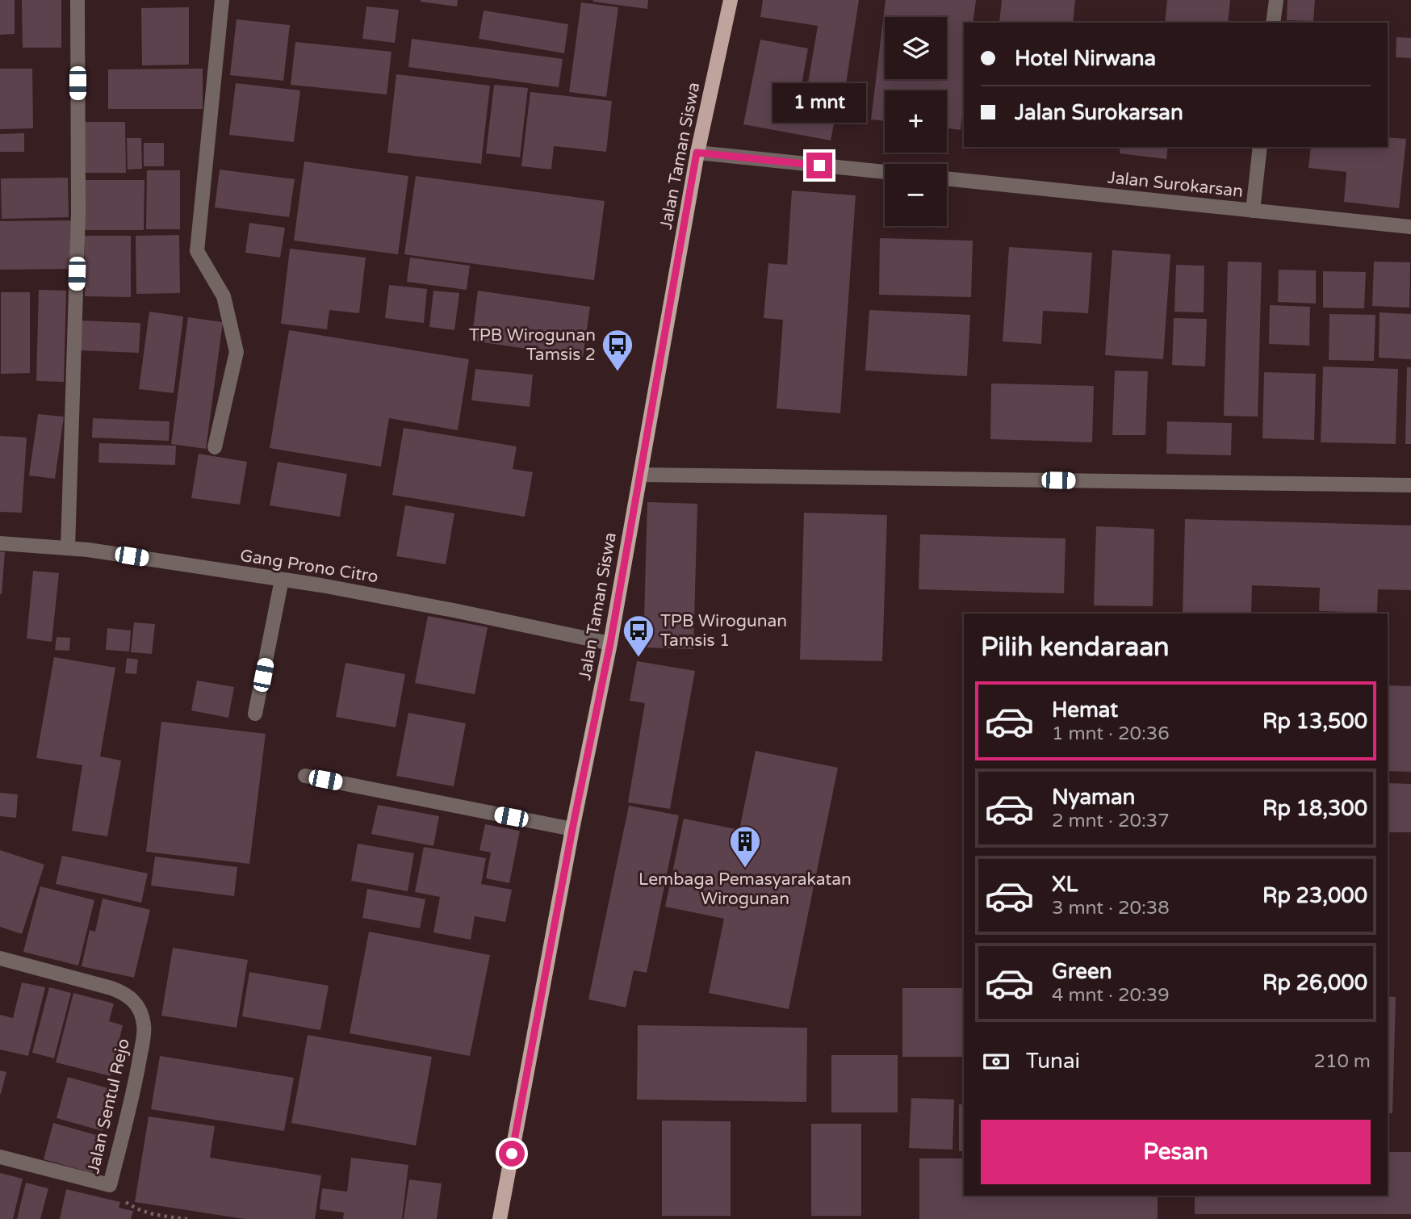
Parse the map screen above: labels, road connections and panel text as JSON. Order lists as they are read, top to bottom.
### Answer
{
  "streets": {
    "main road": ["Jalan Taman Siswa"],
    "street": ["Jalan Surokarsan", "Gang Prono Citro", "Jalan Sentul Rejo"]
  },
  "crossings": [
    ["Jalan Taman Siswa", "Gang Prono Citro"]
  ],
  "places": {
    "bus stop": ["TPB Wirogunan Tamsis 2", "TPB Wirogunan Tamsis 1"],
    "building": ["Lembaga Pemasyarakatan Wirogunan"]
  },
  "page": {
    "map_buttons": ["+", "−"],
    "banner": ["Hotel Nirwana", "Jalan Surokarsan"],
    "bubble": "1 mnt",
    "heading": "Pilih kendaraan",
    "list": [
      {
        "name": "Hemat",
        "note": "1 mnt · 20:36",
        "value": "Rp 13,500"
      },
      {
        "name": "Nyaman",
        "note": "2 mnt · 20:37",
        "value": "Rp 18,300"
      },
      {
        "name": "XL",
        "note": "3 mnt · 20:38",
        "value": "Rp 23,000"
      },
      {
        "name": "Green",
        "note": "4 mnt · 20:39",
        "value": "Rp 26,000"
      }
    ],
    "pay": ["Tunai", "210 m"],
    "buttons": "Pesan"
  }
}
